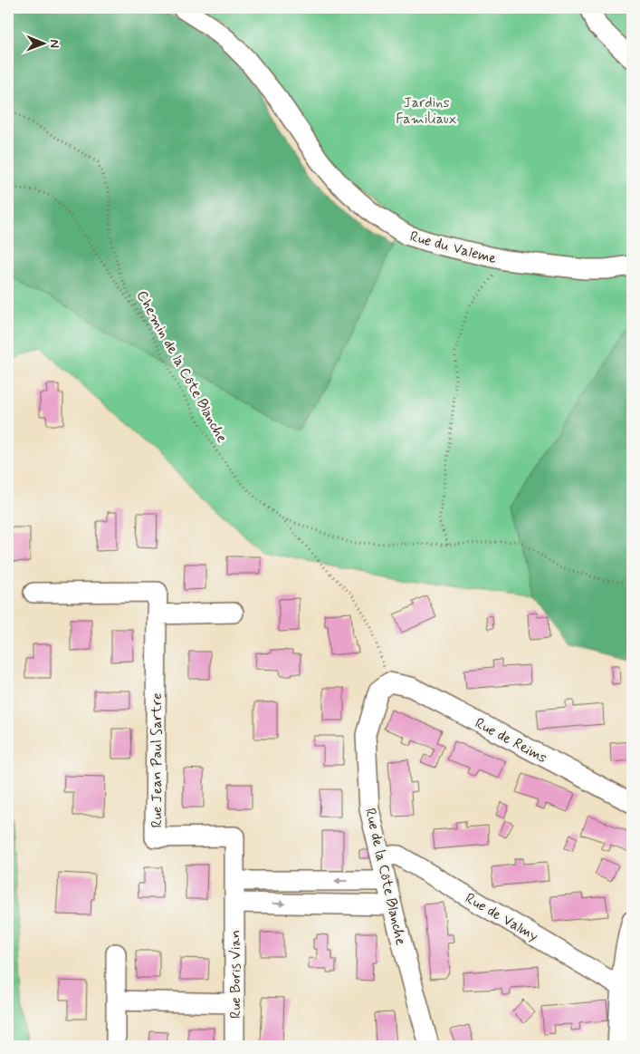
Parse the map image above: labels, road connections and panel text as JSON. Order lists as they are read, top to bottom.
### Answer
{
  "streets": {
    "street": [
      "Rue du Valeme",
      "Rue de Reims",
      "Rue Jean Paul Sartre",
      "Rue de la Côte Blanche",
      "Rue de Valmy",
      "Rue Boris Vian"
    ],
    "path": ["Chemin de la Côte Blanche"]
  },
  "crossings": [
    ["Chemin de la Côte Blanche", "Rue de Reims"],
    ["Chemin de la Côte Blanche", "Rue de la Côte Blanche"],
    ["Rue de Reims", "Rue de la Côte Blanche"],
    ["Rue Jean Paul Sartre", "Rue Boris Vian"],
    ["Rue de la Côte Blanche", "Rue de Valmy"]
  ],
  "parks": ["Jardins Familiaux"],
  "north": "right"
}
